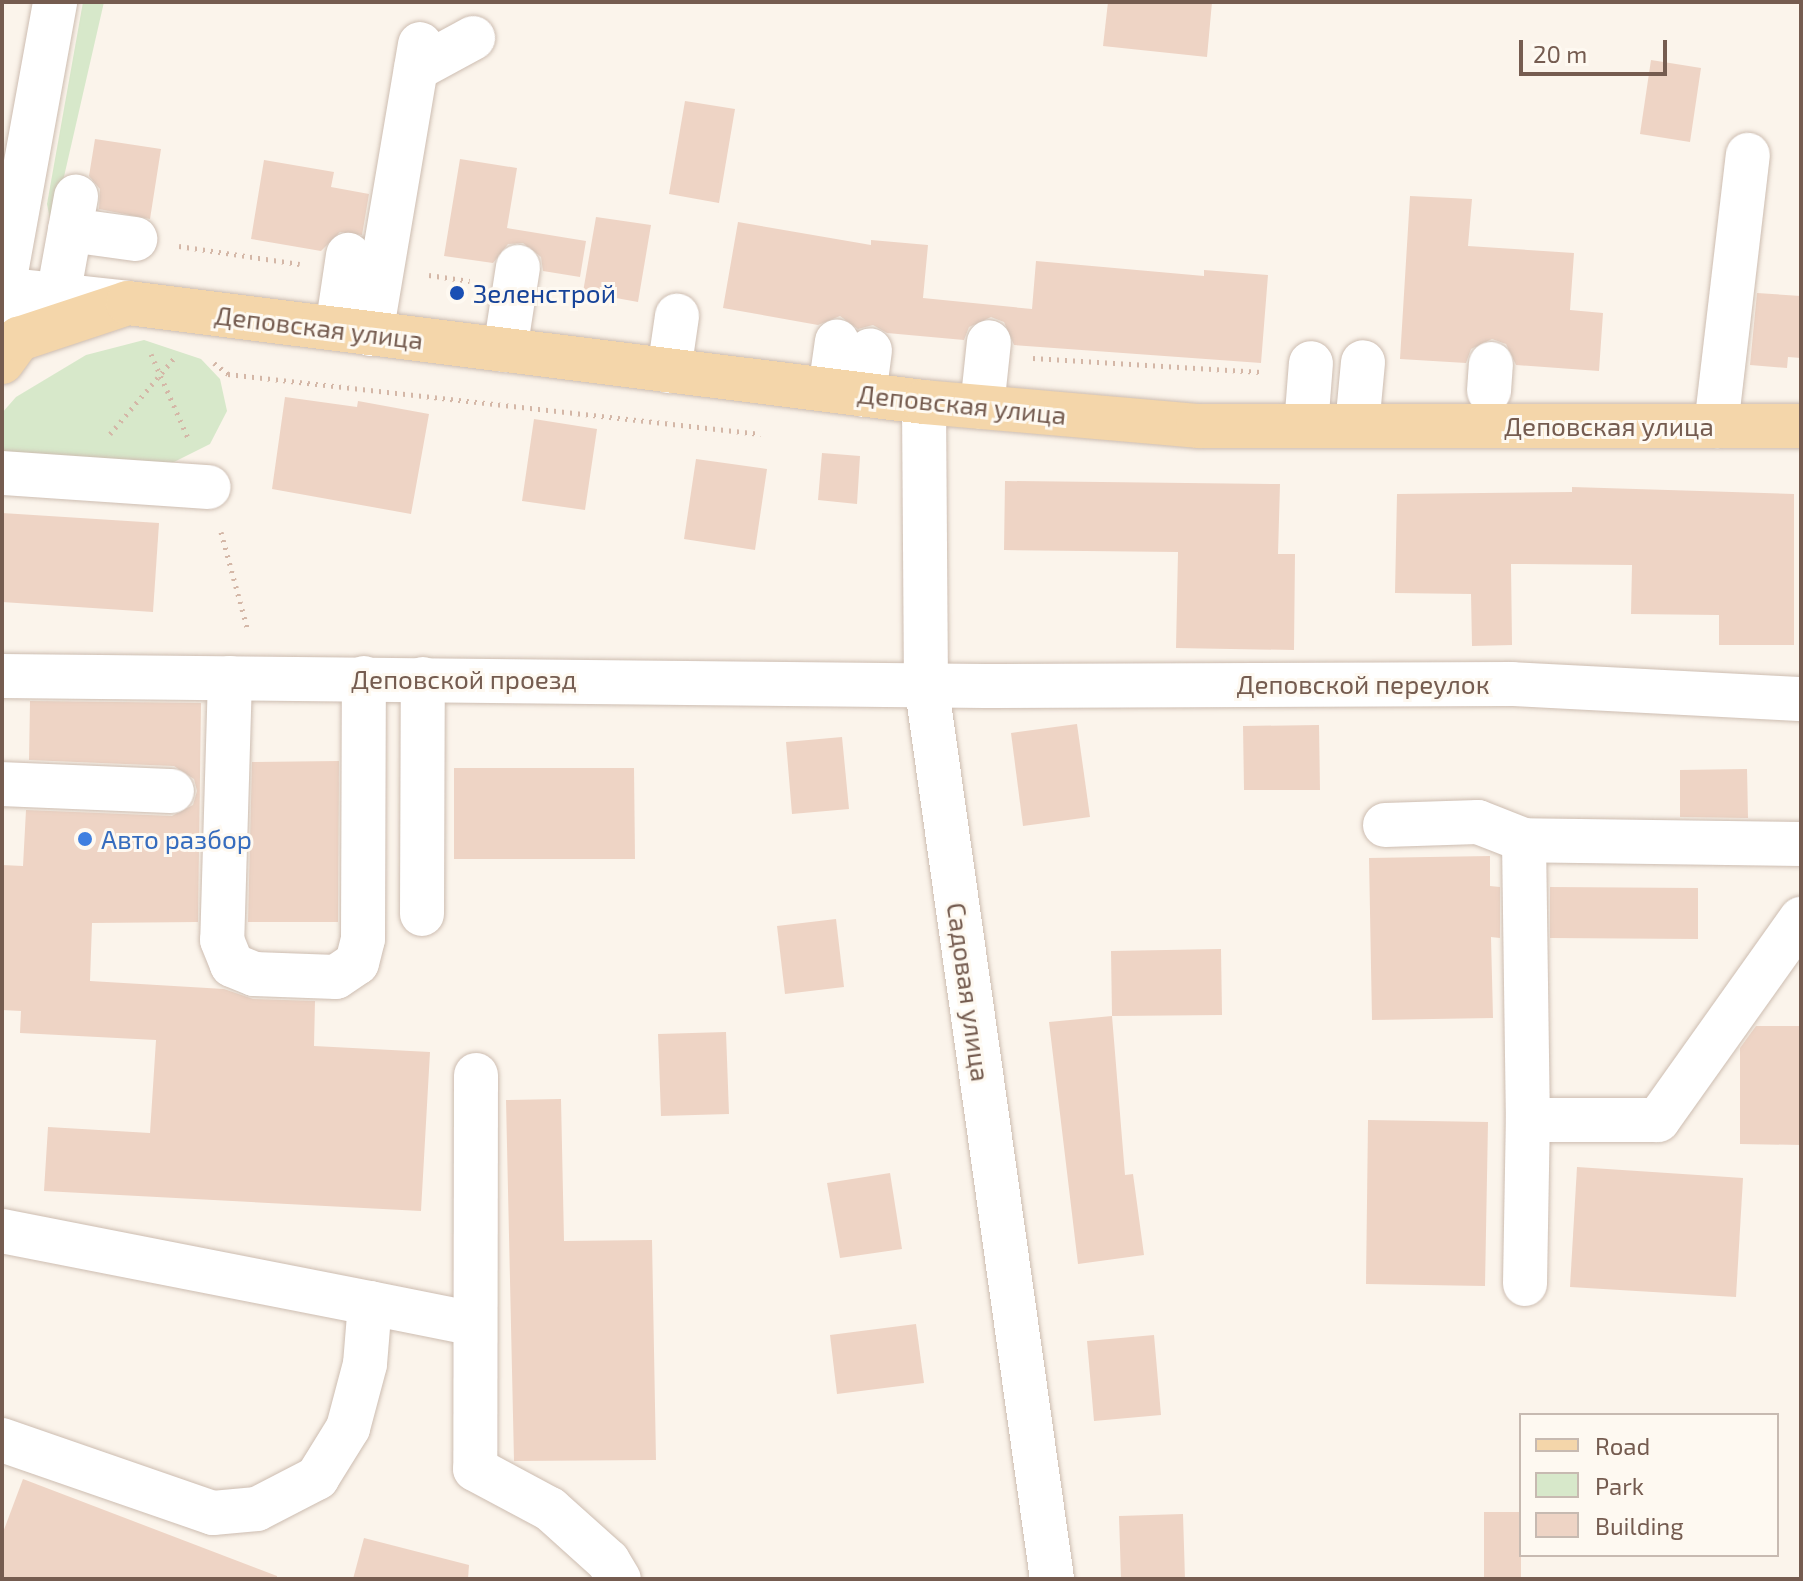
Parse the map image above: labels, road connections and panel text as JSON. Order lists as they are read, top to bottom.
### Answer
{
  "streets": {
    "main road": ["Деповская улица"],
    "street": ["Деповской проезд", "Деповской переулок", "Садовая улица"]
  },
  "crossings": [
    ["Деповская улица", "Садовая улица"],
    ["Деповской проезд", "Деповской переулок"],
    ["Деповской проезд", "Садовая улица"],
    ["Деповской переулок", "Садовая улица"]
  ],
  "places": ["Зеленстрой", "Авто разбор"],
  "legend": ["Road", "Park", "Building"],
  "scale_bar": "20 m"
}
